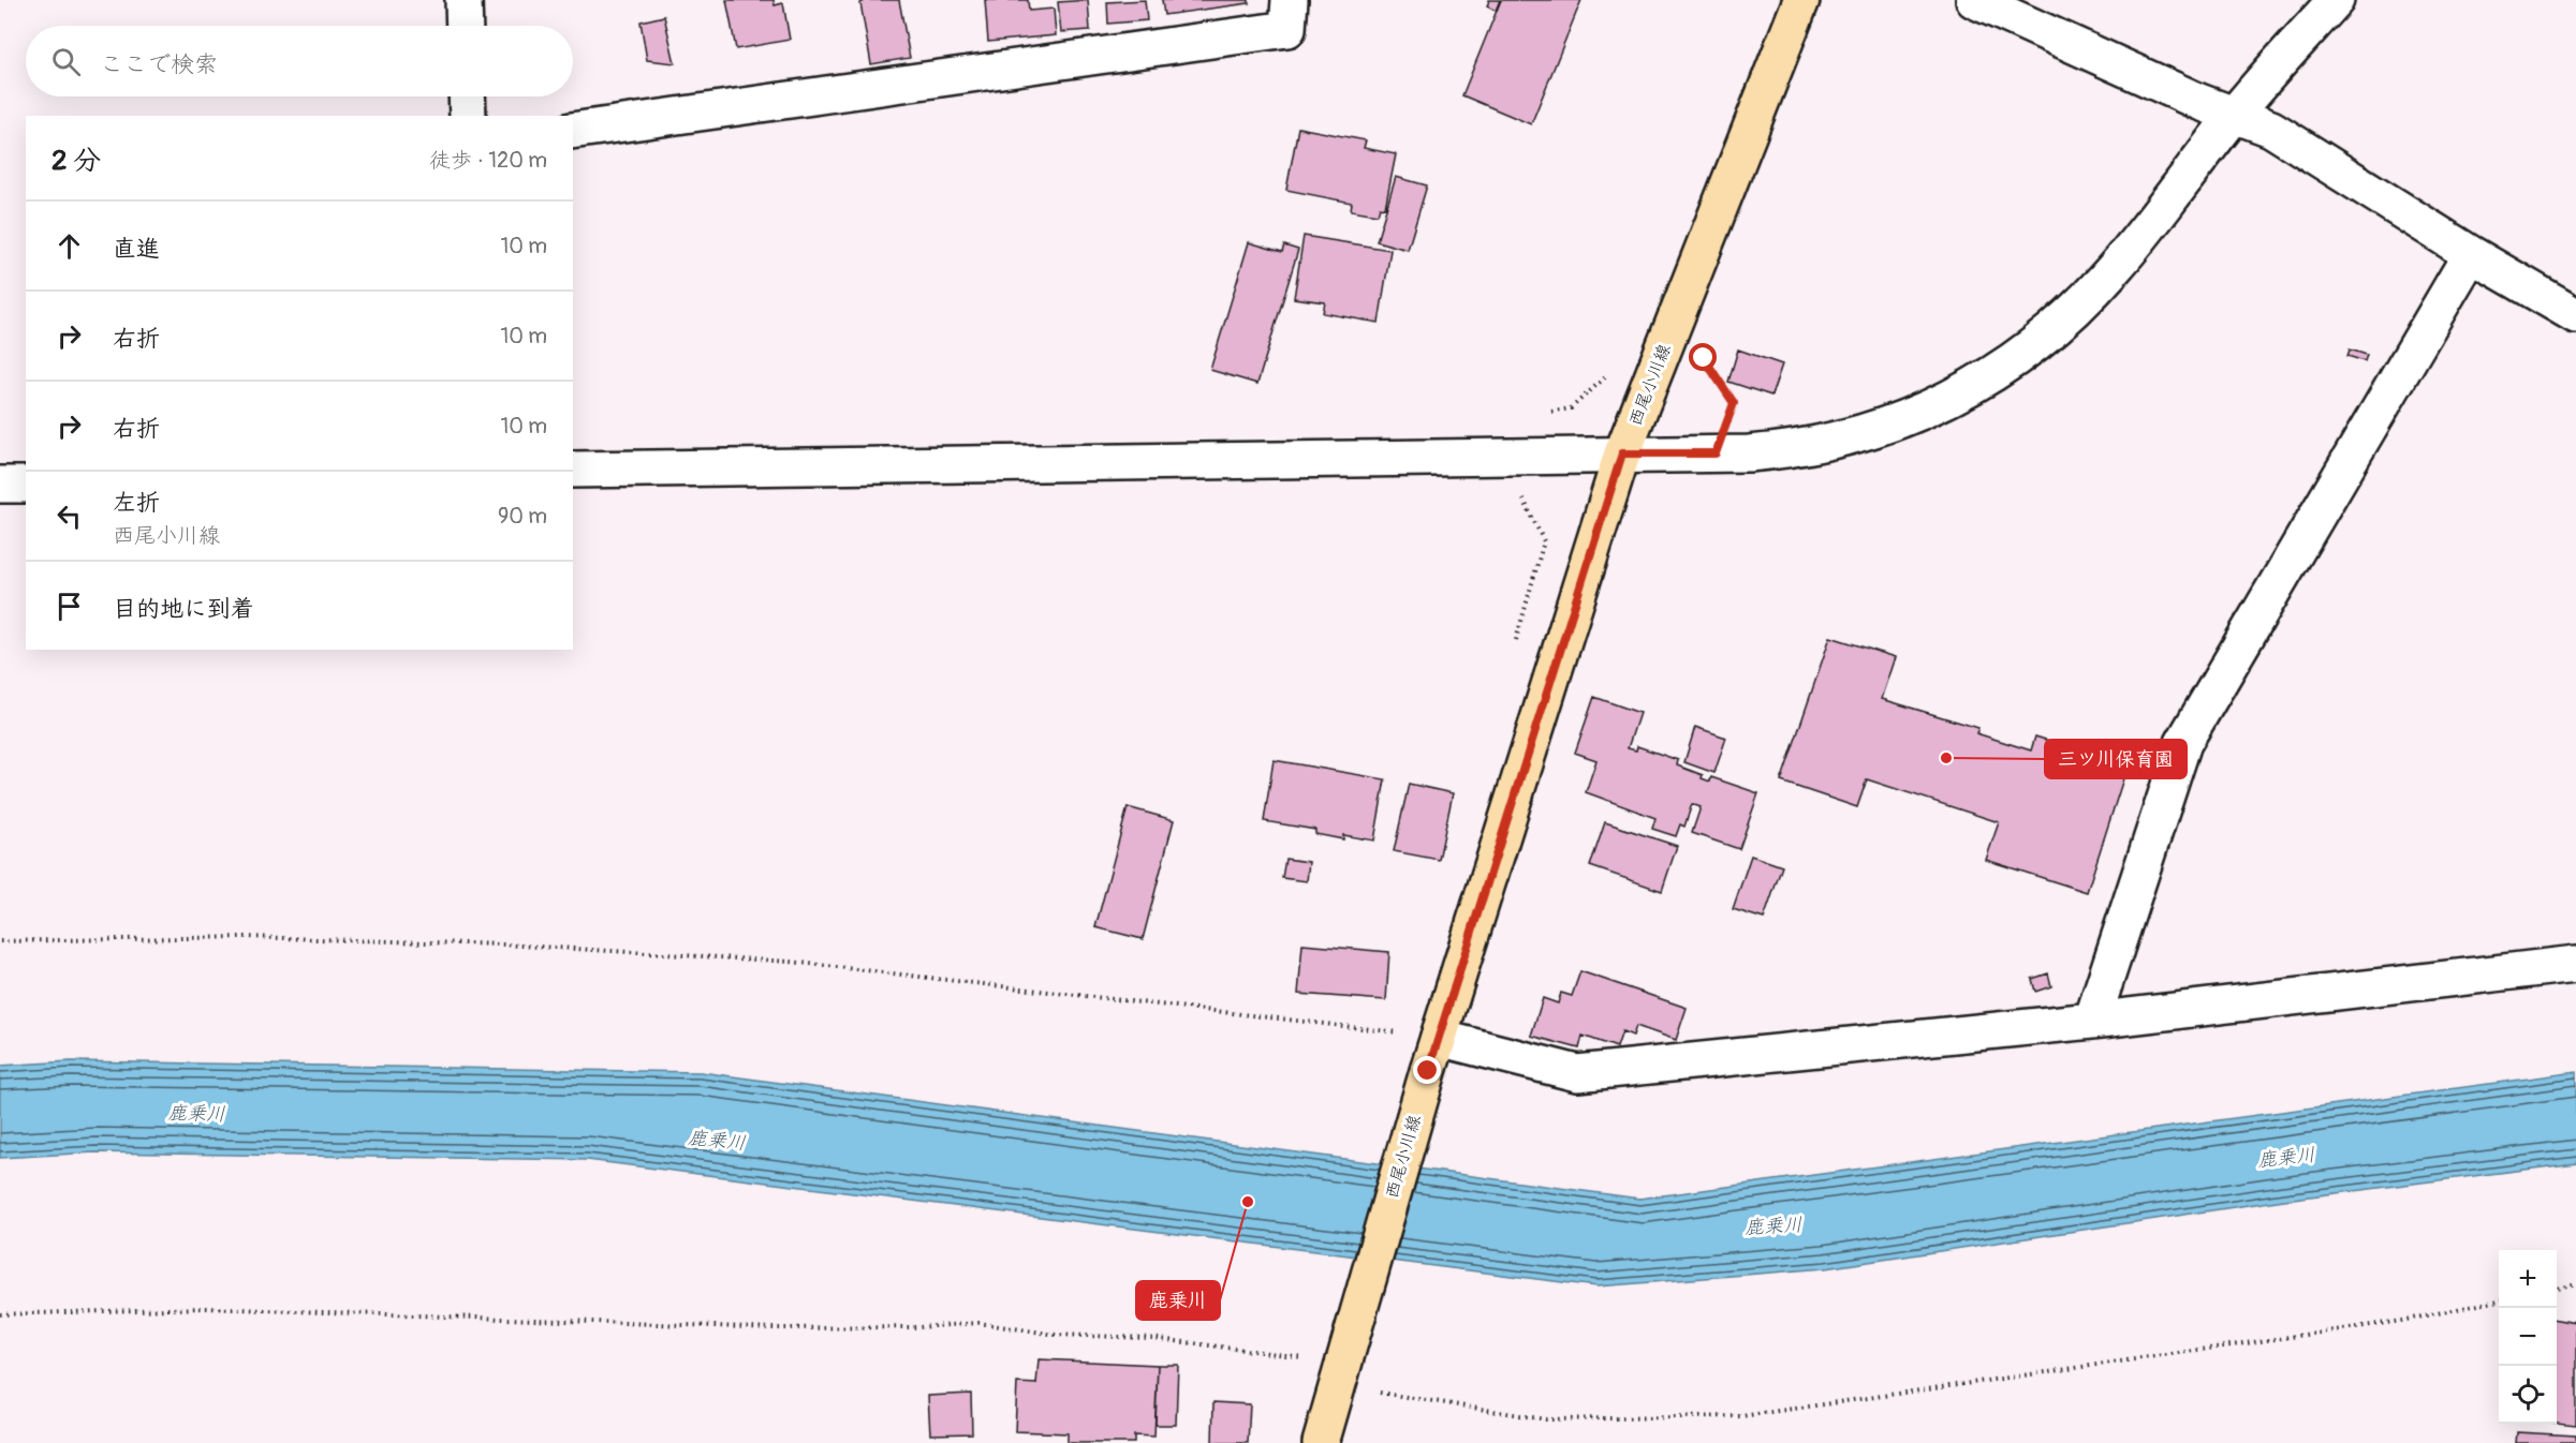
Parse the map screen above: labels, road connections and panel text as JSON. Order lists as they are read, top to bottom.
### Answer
{
  "streets": {
    "main road": ["西尾小川線"]
  },
  "water": ["鹿乗川"],
  "places": ["三ツ川保育園", "鹿乗川"],
  "page": {
    "search": "ここで検索",
    "heading": ["2 分", "徒歩 · 120 m"],
    "list": [
      ["直進", "10 m"],
      ["右折", "10 m"],
      ["右折", "10 m"],
      ["左折", "西尾小川線", "90 m"],
      "目的地に到着"
    ],
    "map_buttons": ["+", "−"]
  }
}
